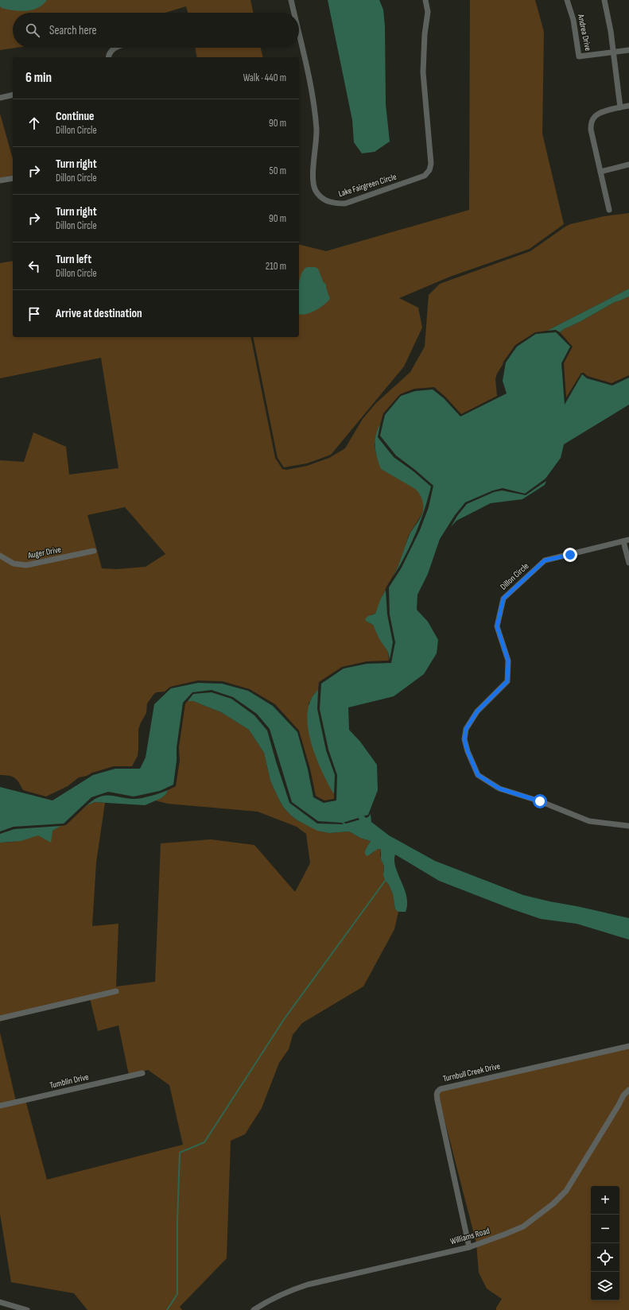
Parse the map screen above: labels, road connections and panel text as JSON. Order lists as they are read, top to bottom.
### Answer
{
  "streets": {
    "street": [
      "Andrea Drive",
      "Lake Fairgreen Circle",
      "Auger Drive",
      "Dillon Circle",
      "Turnbull Creek Drive",
      "Tumblin Drive",
      "Williams Road"
    ]
  },
  "crossings": [
    ["Turnbull Creek Drive", "Williams Road"]
  ],
  "page": {
    "search": "Search here",
    "heading": ["6 min", "Walk · 440 m"],
    "list": [
      ["Continue", "Dillon Circle", "90 m"],
      ["Turn right", "Dillon Circle", "50 m"],
      ["Turn right", "Dillon Circle", "90 m"],
      ["Turn left", "Dillon Circle", "210 m"],
      "Arrive at destination"
    ],
    "map_buttons": ["+", "−"]
  }
}
